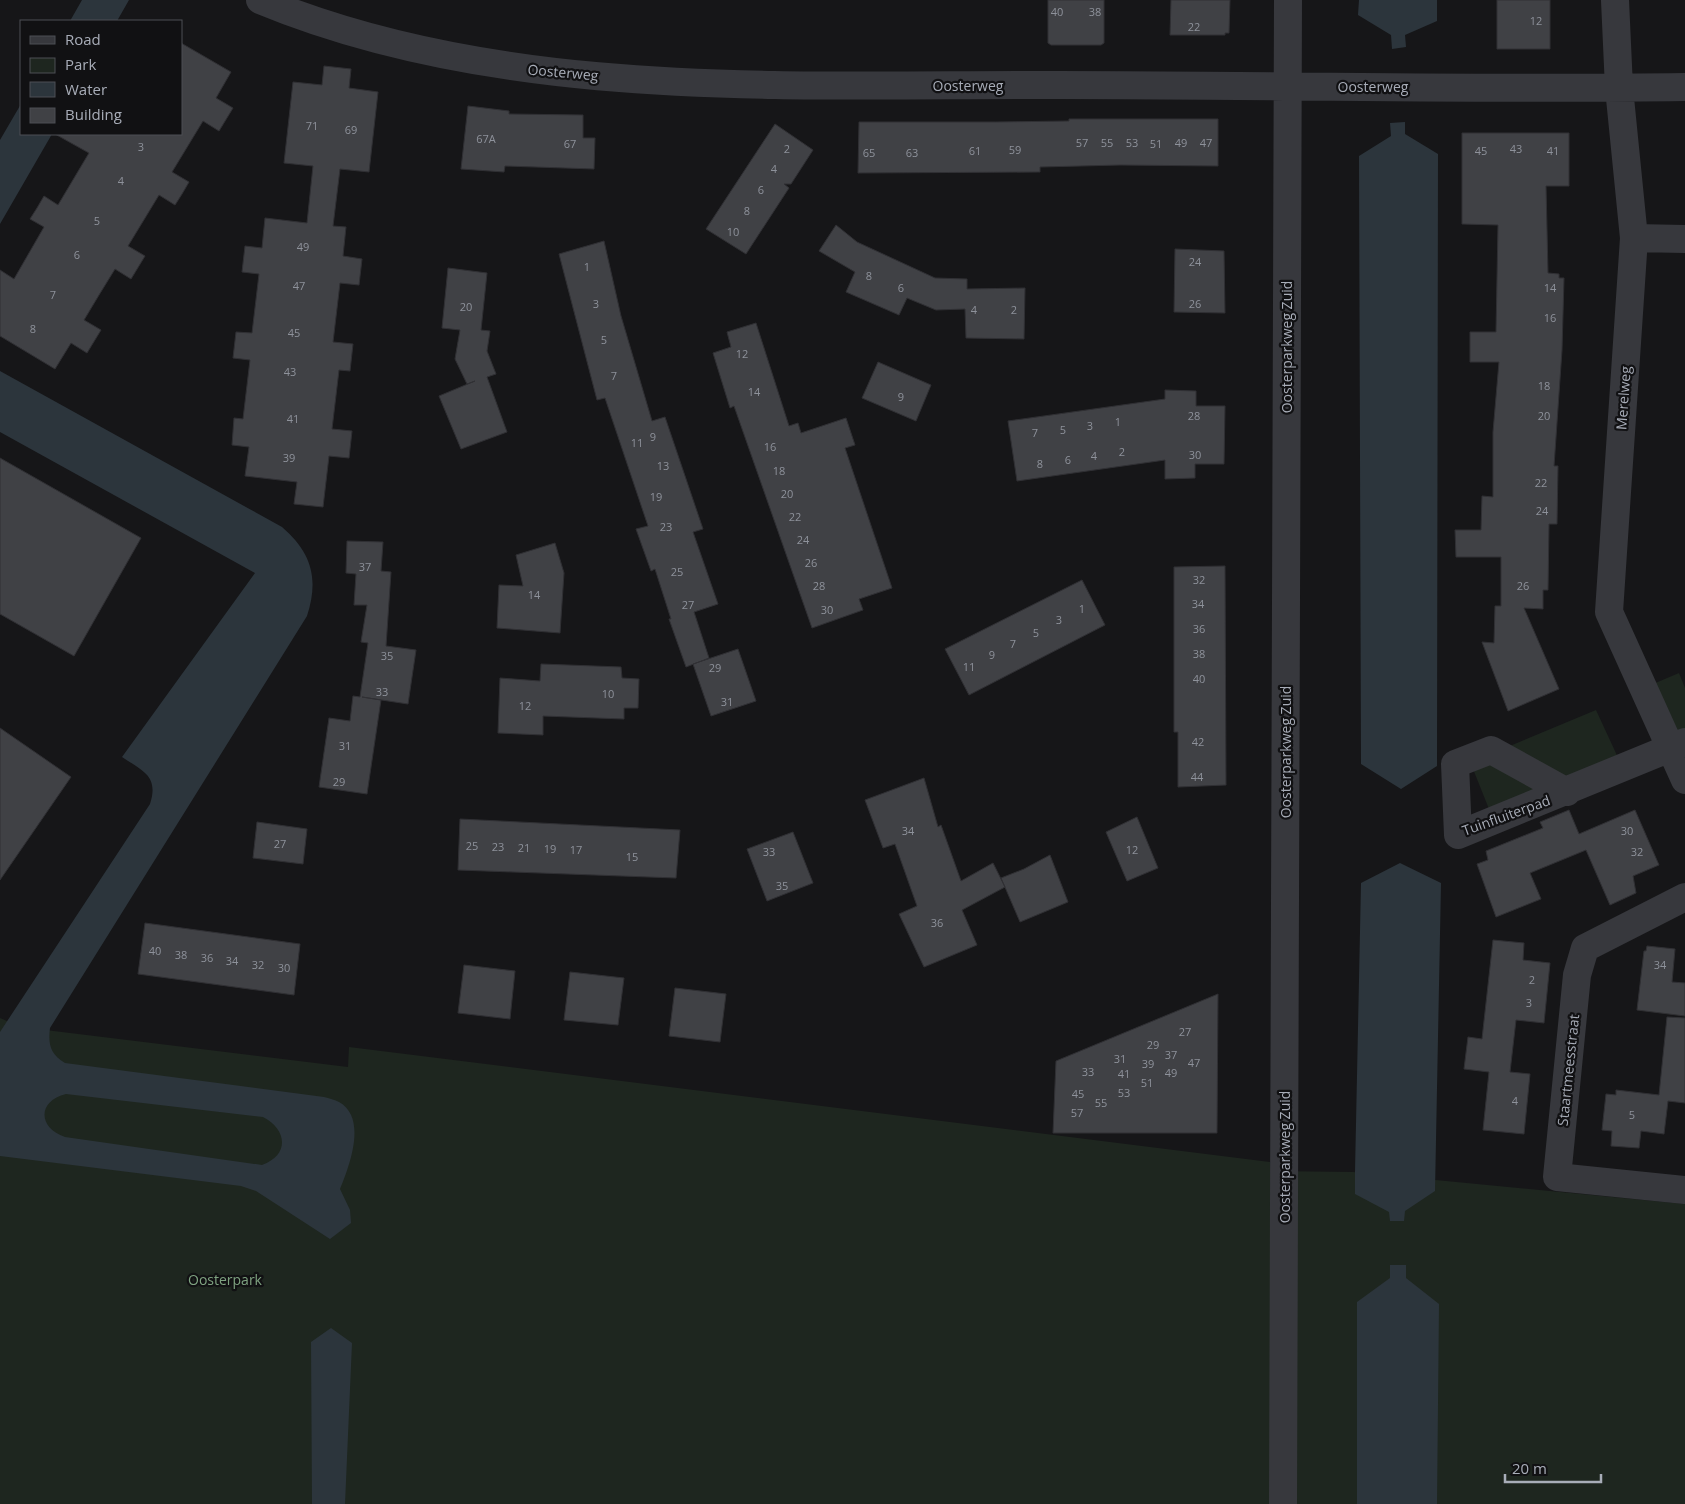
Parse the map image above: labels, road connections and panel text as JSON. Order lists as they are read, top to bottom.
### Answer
{
  "streets": {
    "street": [
      "Oosterweg",
      "Oosterparkweg Zuid",
      "Merelweg",
      "Tuinfluiterpad",
      "Staartmeesstraat"
    ]
  },
  "crossings": [
    ["Oosterweg", "Oosterparkweg Zuid"],
    ["Oosterweg", "Merelweg"],
    ["Merelweg", "Tuinfluiterpad"]
  ],
  "parks": ["Oosterpark"],
  "house_numbers": [
    "40",
    "38",
    "12",
    "22",
    "71",
    "69",
    "67A",
    "57",
    "55",
    "53",
    "49",
    "47",
    "67",
    "51",
    "3",
    "2",
    "43",
    "59",
    "61",
    "45",
    "41",
    "65",
    "63",
    "4",
    "4",
    "6",
    "8",
    "5",
    "10",
    "49",
    "6",
    "24",
    "1",
    "8",
    "47",
    "6",
    "14",
    "7",
    "3",
    "26",
    "20",
    "4",
    "2",
    "16",
    "8",
    "45",
    "5",
    "12",
    "43",
    "7",
    "18",
    "14",
    "9",
    "28",
    "20",
    "41",
    "1",
    "3",
    "5",
    "7",
    "9",
    "11",
    "16",
    "2",
    "30",
    "4",
    "39",
    "6",
    "8",
    "13",
    "18",
    "22",
    "20",
    "19",
    "24",
    "22",
    "23",
    "24",
    "26",
    "37",
    "25",
    "32",
    "28",
    "26",
    "14",
    "34",
    "27",
    "1",
    "30",
    "3",
    "36",
    "5",
    "7",
    "38",
    "9",
    "35",
    "11",
    "29",
    "40",
    "33",
    "10",
    "31",
    "12",
    "42",
    "31",
    "44",
    "29",
    "34",
    "30",
    "27",
    "25",
    "23",
    "21",
    "19",
    "17",
    "12",
    "33",
    "32",
    "15",
    "35",
    "36",
    "40",
    "38",
    "36",
    "34",
    "32",
    "34",
    "30",
    "2",
    "3",
    "27",
    "29",
    "37",
    "31",
    "47",
    "39",
    "33",
    "49",
    "41",
    "51",
    "53",
    "45",
    "4",
    "55",
    "57",
    "5"
  ],
  "legend": [
    "Road",
    "Park",
    "Water",
    "Building"
  ],
  "scale_bar": "20 m"
}
